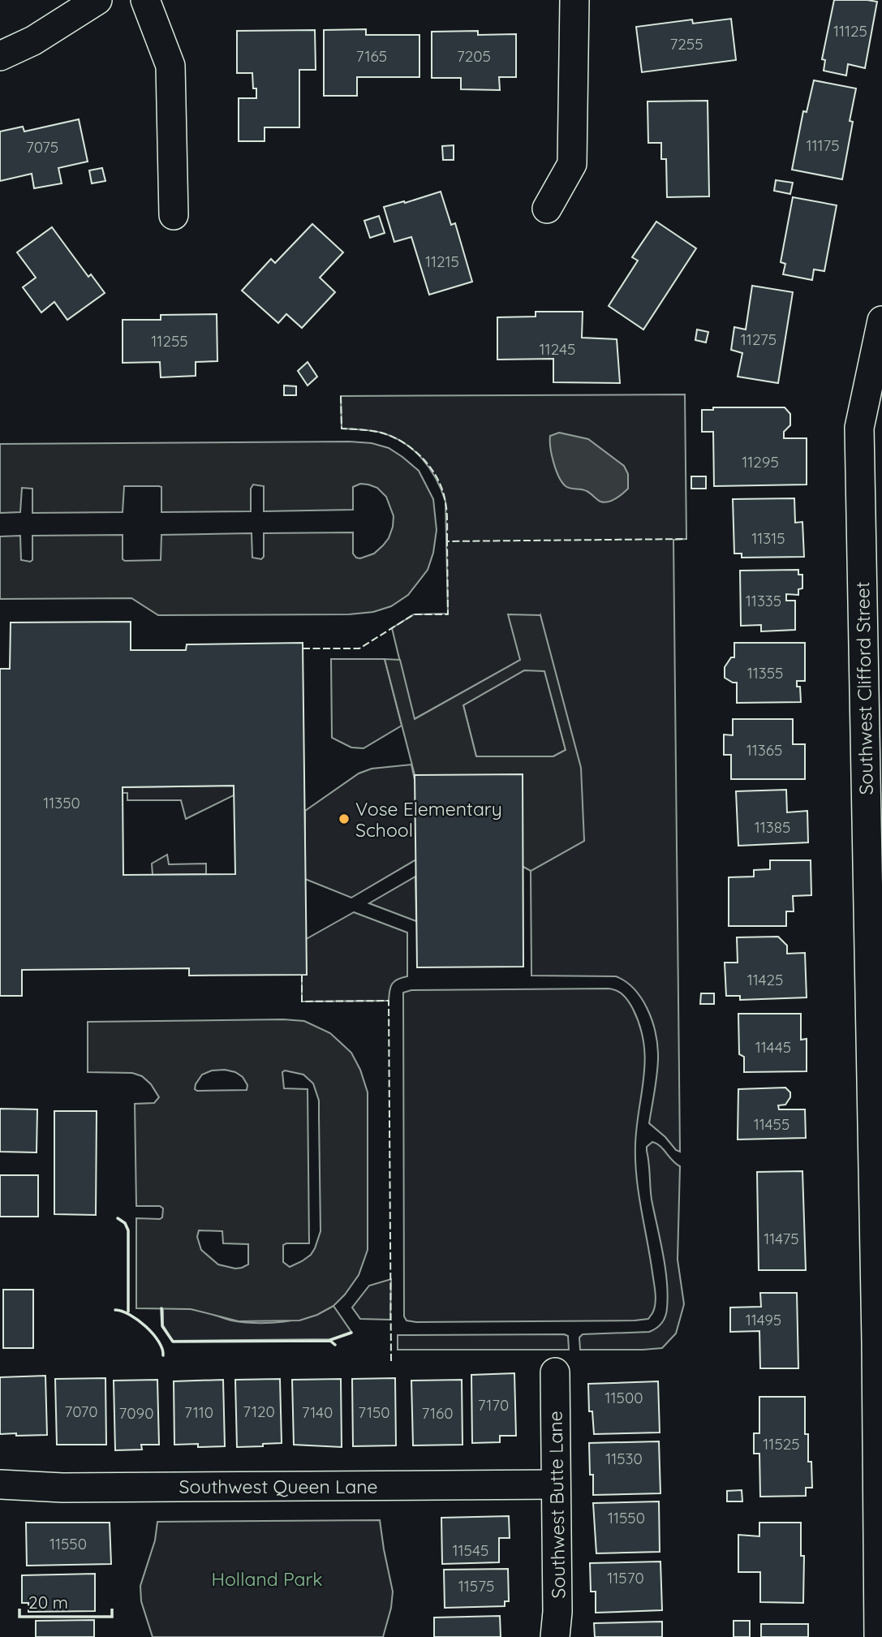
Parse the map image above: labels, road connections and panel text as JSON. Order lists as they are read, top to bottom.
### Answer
{
  "streets": {
    "street": ["Southwest Clifford Street", "Southwest Queen Lane", "Southwest Butte Lane"]
  },
  "crossings": [
    ["Southwest Queen Lane", "Southwest Butte Lane"]
  ],
  "parks": ["Holland Park"],
  "places": ["Vose Elementary School"],
  "house_numbers": [
    "11125",
    "7255",
    "7165",
    "7205",
    "11175",
    "7075",
    "11215",
    "11275",
    "11255",
    "11245",
    "11295",
    "11315",
    "11335",
    "11355",
    "11365",
    "11350",
    "11385",
    "11425",
    "11445",
    "11455",
    "11475",
    "11495",
    "11500",
    "7170",
    "7070",
    "7120",
    "7110",
    "7140",
    "7150",
    "7090",
    "7160",
    "11525",
    "11530",
    "11550",
    "11550",
    "11545",
    "11570",
    "11575"
  ],
  "scale_bar": "20 m"
}
